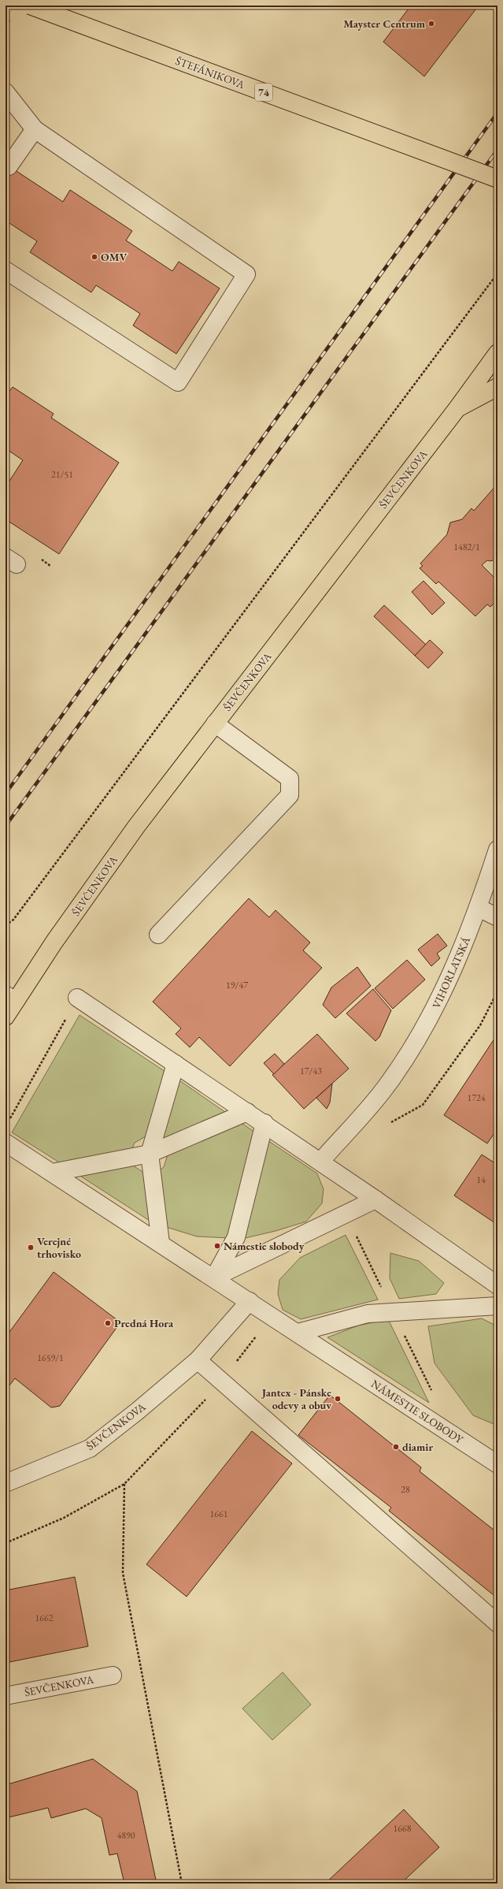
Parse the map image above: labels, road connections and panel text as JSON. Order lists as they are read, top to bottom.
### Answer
{
  "streets": {
    "main road": ["ŠTEFÁNIKOVA", "74", "ŠEVČENKOVA"],
    "street": ["VIHORLATSKÁ", "NÁMESTIE SLOBODY"]
  },
  "places": [
    "Mayster Centrum",
    "OMV",
    "Námestie slobody",
    "Verejné trhovisko",
    "Predná Hora",
    "Jantex - Pánske odevy a obuv",
    "diamir"
  ],
  "house_numbers": [
    "21/51",
    "1482/1",
    "19/47",
    "17/43",
    "1724",
    "14",
    "1659/1",
    "28",
    "1661",
    "1662",
    "1668",
    "4890"
  ]
}
